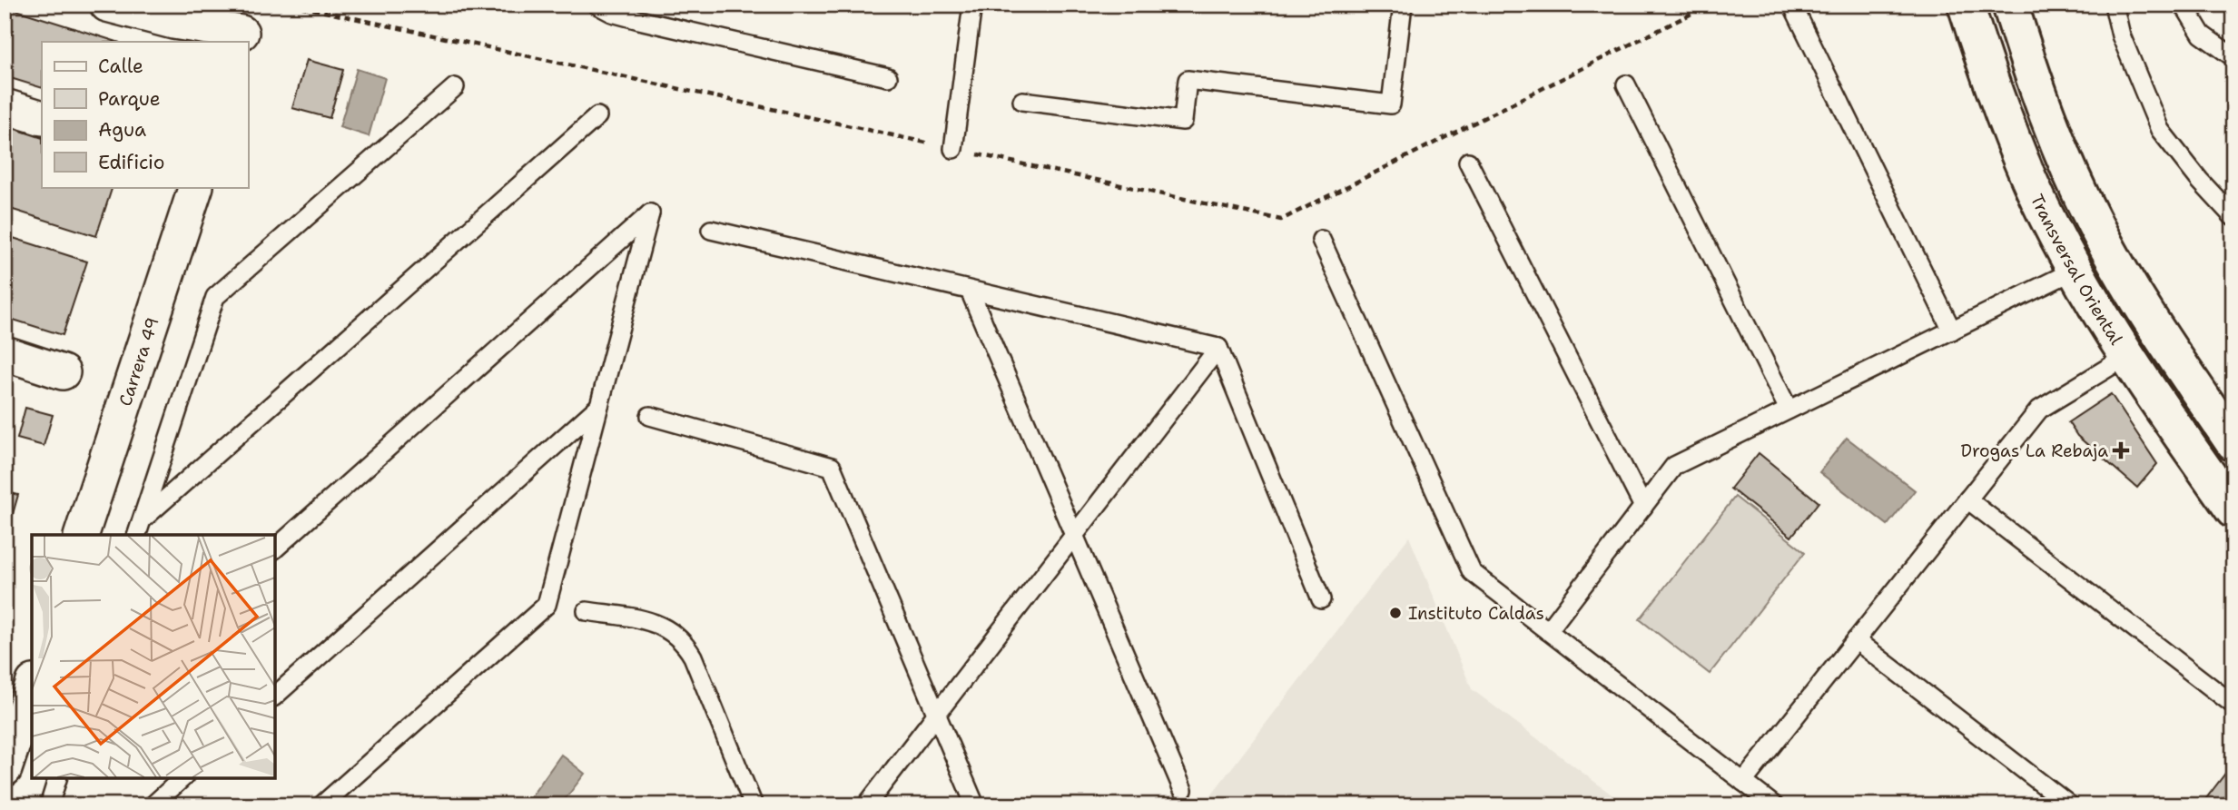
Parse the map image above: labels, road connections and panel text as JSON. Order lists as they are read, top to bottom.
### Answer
{
  "streets": {
    "main road": ["Transversal Oriental"],
    "street": ["Carrera 49"]
  },
  "places": {
    "health": ["Drogas La Rebaja"],
    "other": ["Instituto Caldas"]
  },
  "legend": [
    "Calle",
    "Parque",
    "Agua",
    "Edificio"
  ]
}
